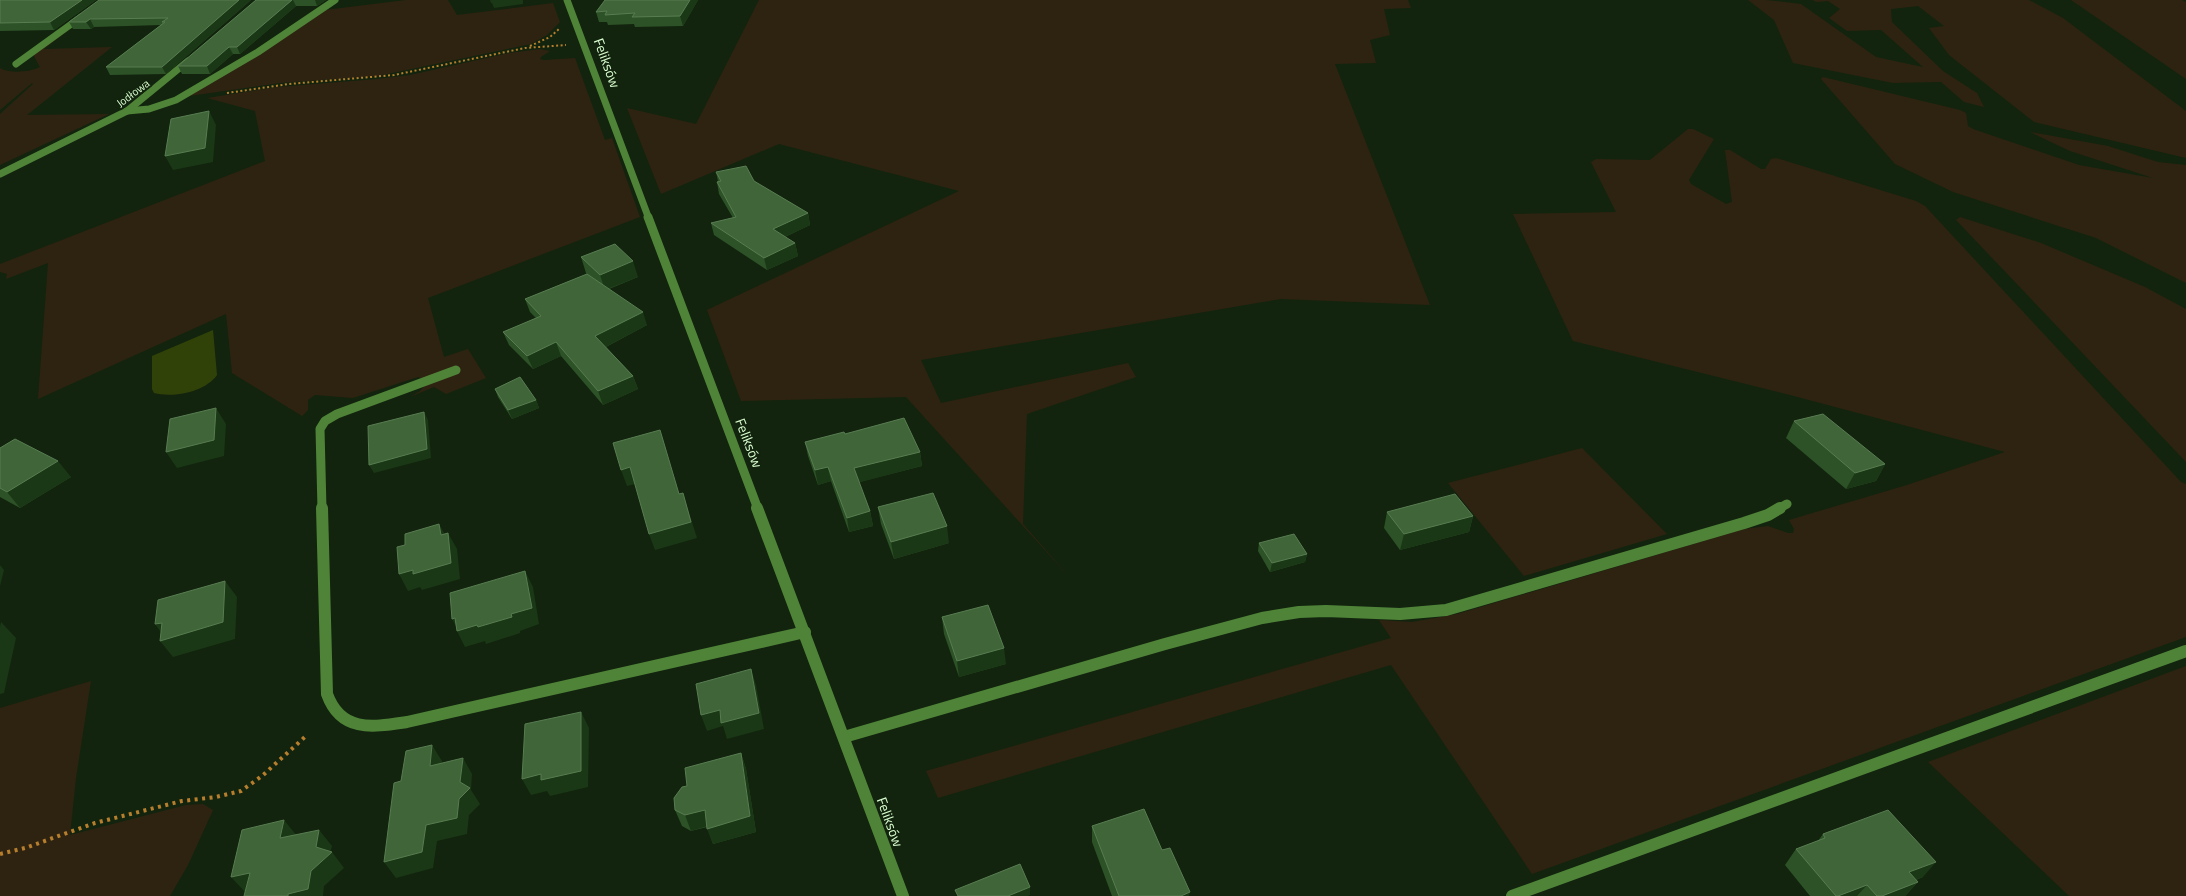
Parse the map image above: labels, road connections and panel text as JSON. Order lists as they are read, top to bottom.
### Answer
{
  "streets": {
    "street": ["Feliksów", "Jodłowa"]
  }
}
